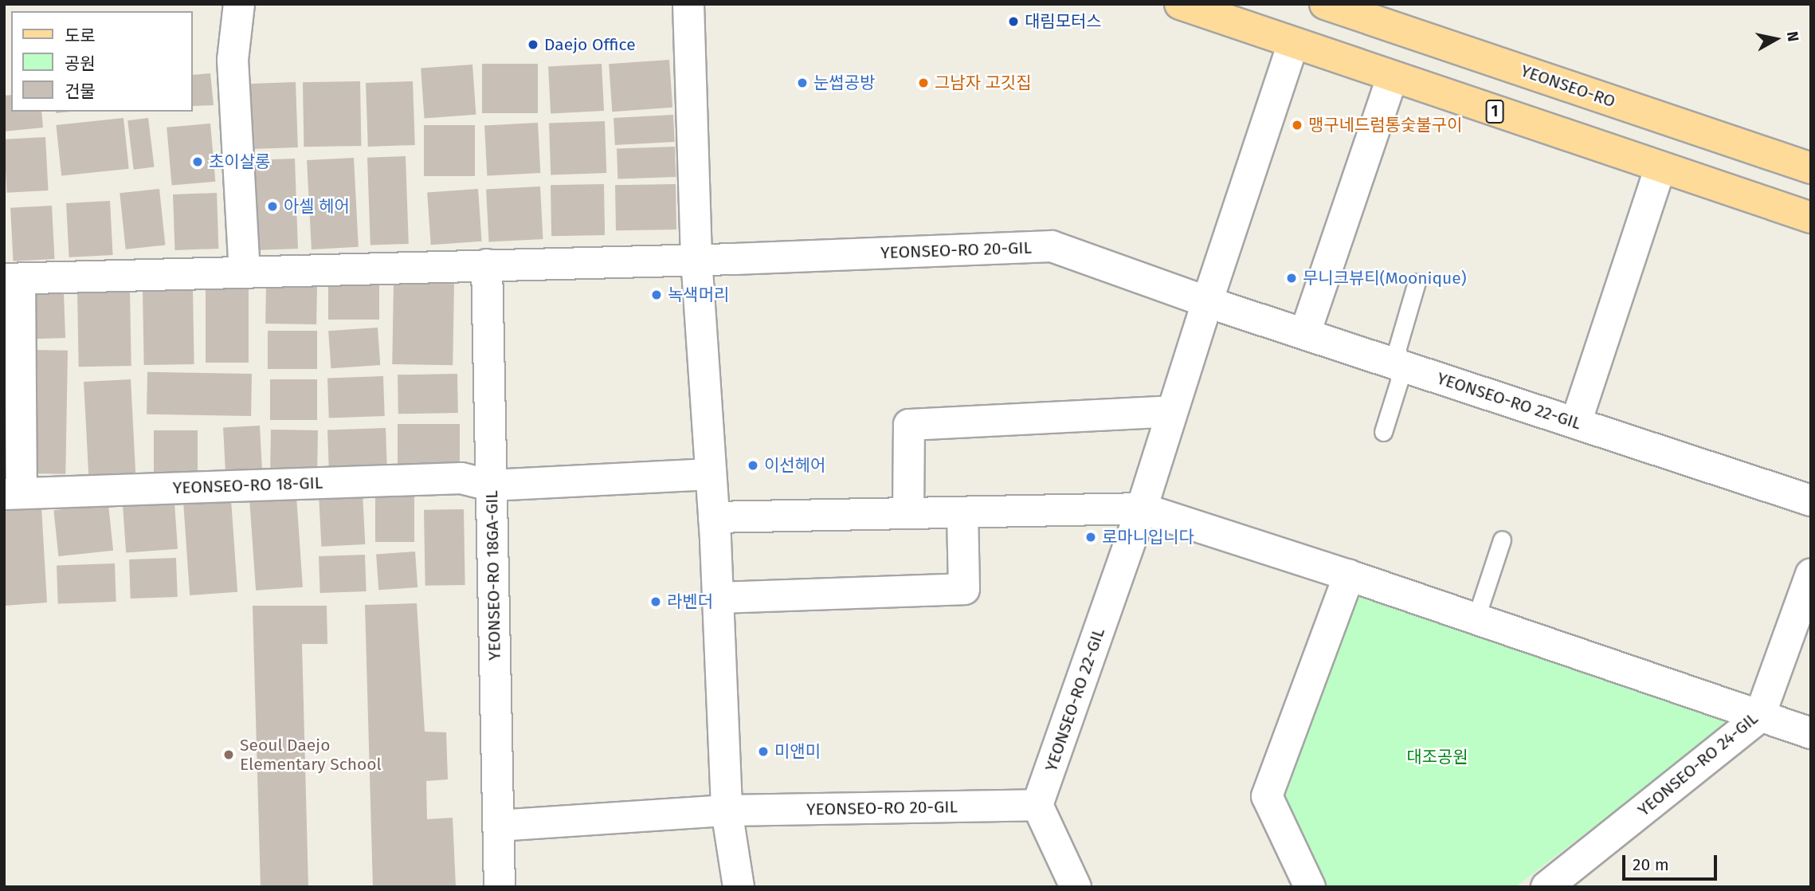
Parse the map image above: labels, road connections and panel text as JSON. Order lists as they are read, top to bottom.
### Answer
{
  "streets": {
    "main road": ["YEONSEO-RO", "1"],
    "street": [
      "YEONSEO-RO 20-GIL",
      "YEONSEO-RO 22-GIL",
      "YEONSEO-RO 18-GIL",
      "YEONSEO-RO 18GA-GIL",
      "YEONSEO-RO 24-GIL"
    ]
  },
  "crossings": [
    ["1", "YEONSEO-RO 22-GIL"],
    ["YEONSEO-RO 20-GIL", "YEONSEO-RO 22-GIL"],
    ["YEONSEO-RO 20-GIL", "YEONSEO-RO 18GA-GIL"],
    ["YEONSEO-RO 18-GIL", "YEONSEO-RO 18GA-GIL"]
  ],
  "parks": ["대조공원"],
  "places": [
    "대림모터스",
    "Daejo Office",
    "눈썹공방",
    "그남자 고깃집",
    "맹구네드럼통숯불구이",
    "초이살롱",
    "아셀 헤어",
    "무니크뷰티(Moonique)",
    "녹색머리",
    "이선헤어",
    "로마니입니다",
    "라벤더",
    "미앤미",
    "Seoul Daejo Elementary School"
  ],
  "legend": ["도로", "공원", "건물"],
  "scale_bar": "20 m",
  "north": "right"
}
